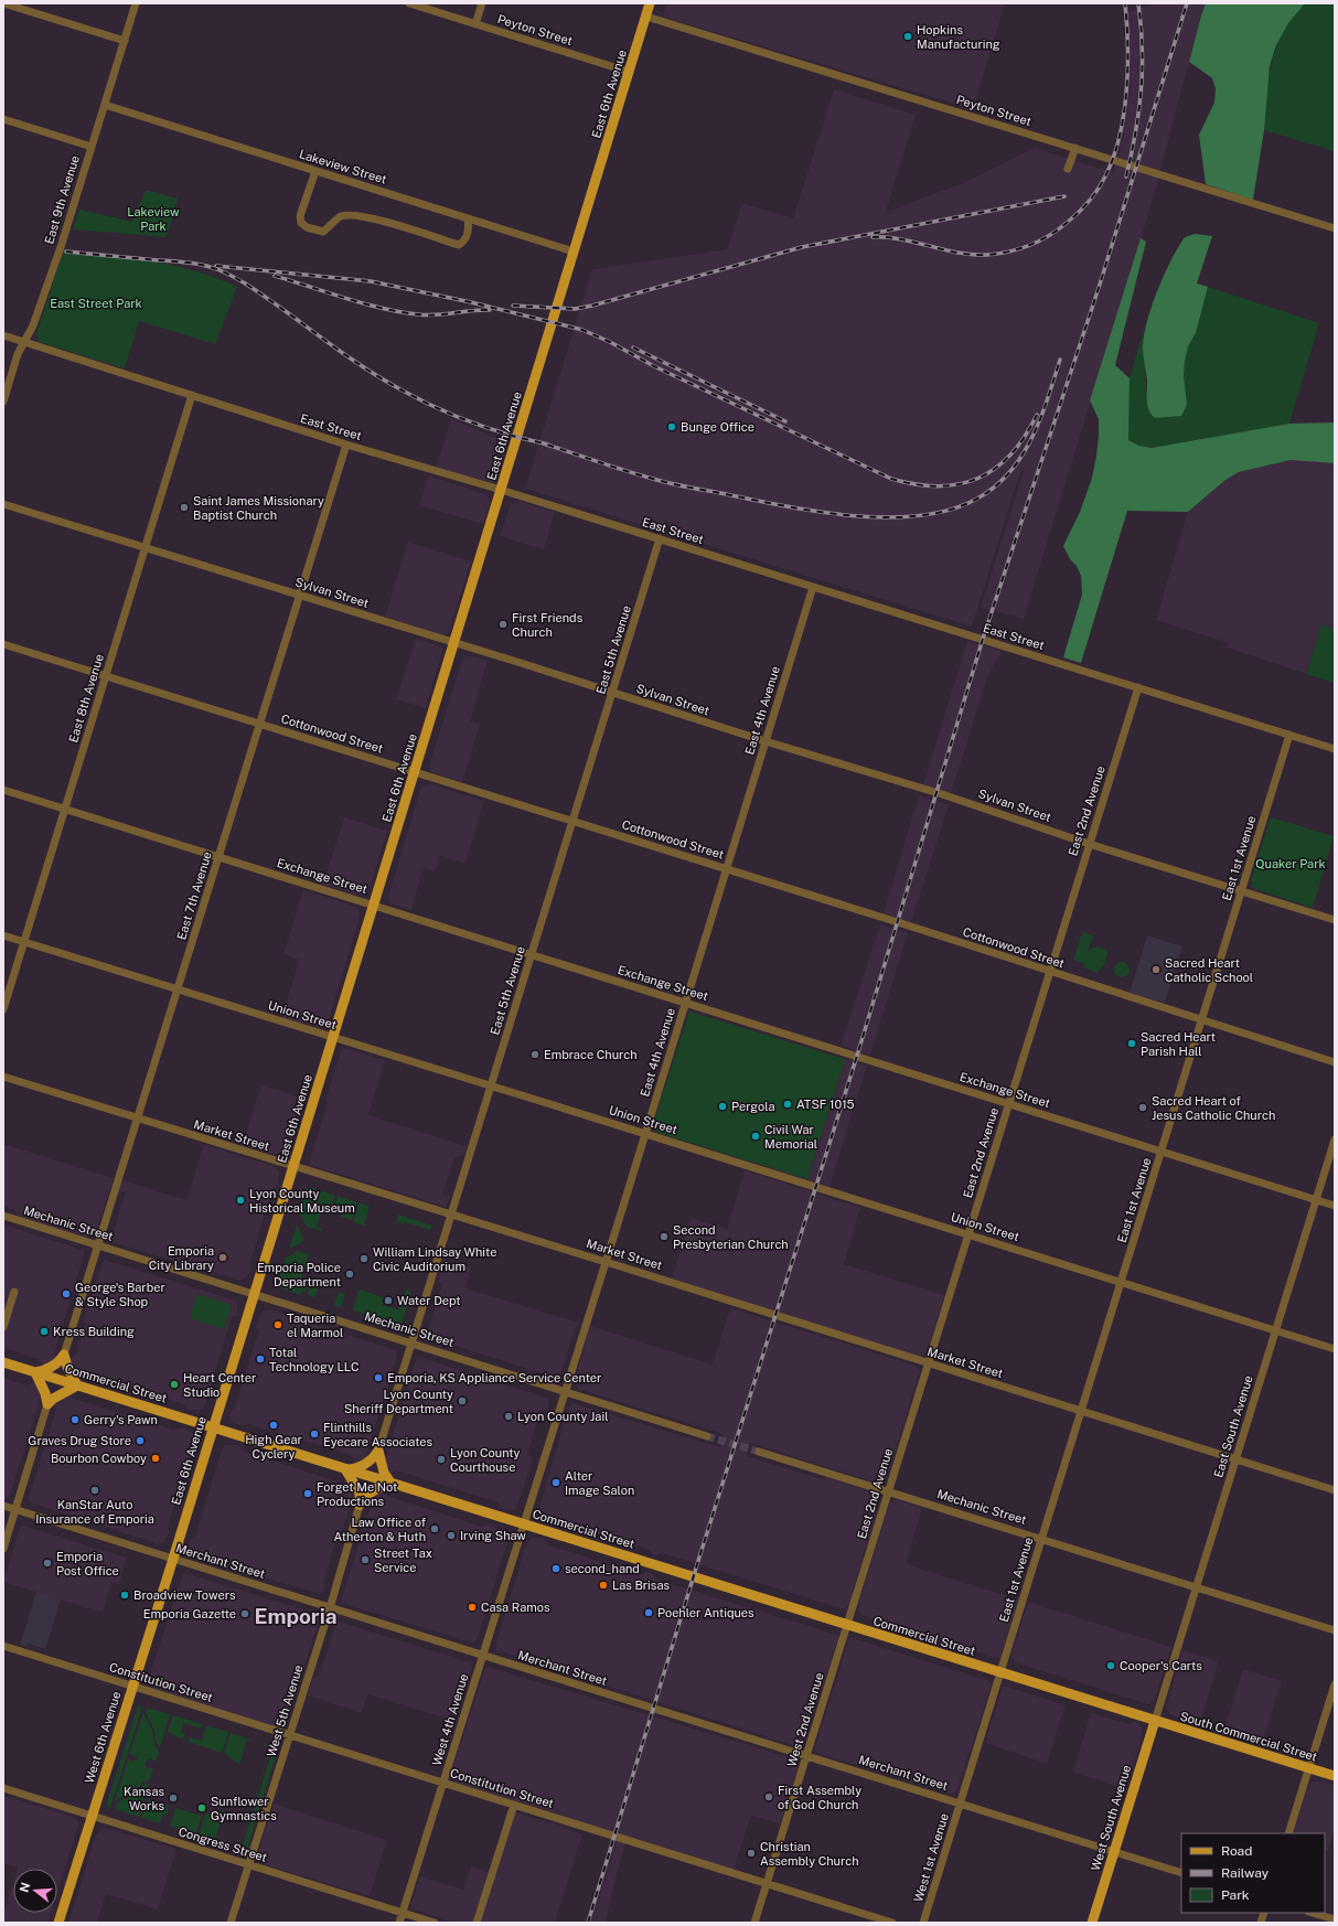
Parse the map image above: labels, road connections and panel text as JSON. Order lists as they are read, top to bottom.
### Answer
{
  "streets": {
    "main road": [
      "East 6th Avenue",
      "Commercial Street",
      "South Commercial Street",
      "West 6th Avenue",
      "West South Avenue"
    ],
    "street": [
      "Peyton Street",
      "Lakeview Street",
      "East 9th Avenue",
      "East Street",
      "Sylvan Street",
      "East 5th Avenue",
      "East 8th Avenue",
      "East 4th Avenue",
      "Cottonwood Street",
      "East 2nd Avenue",
      "East 1st Avenue",
      "Exchange Street",
      "East 7th Avenue",
      "Union Street",
      "Market Street",
      "Mechanic Street",
      "East South Avenue",
      "Merchant Street",
      "Constitution Street",
      "West 5th Avenue",
      "West 4th Avenue",
      "West 2nd Avenue",
      "Congress Street",
      "West 1st Avenue"
    ]
  },
  "crossings": [
    ["Peyton Street", "East 6th Avenue"],
    ["East 6th Avenue", "Lakeview Street"],
    ["East 6th Avenue", "East Street"],
    ["East 6th Avenue", "Sylvan Street"],
    ["East 6th Avenue", "Cottonwood Street"],
    ["East 6th Avenue", "Exchange Street"],
    ["East 6th Avenue", "Union Street"],
    ["East 6th Avenue", "Market Street"],
    ["East 6th Avenue", "Mechanic Street"],
    ["East 6th Avenue", "Commercial Street"],
    ["East 6th Avenue", "Merchant Street"],
    ["East 6th Avenue", "West 6th Avenue"],
    ["Lakeview Street", "East 9th Avenue"],
    ["East 9th Avenue", "East Street"],
    ["East Street", "East 5th Avenue"],
    ["East Street", "East 8th Avenue"],
    ["East Street", "East 4th Avenue"],
    ["East Street", "East 2nd Avenue"],
    ["East Street", "East 1st Avenue"],
    ["East Street", "East 7th Avenue"],
    ["Sylvan Street", "East 5th Avenue"],
    ["Sylvan Street", "East 8th Avenue"],
    ["Sylvan Street", "East 4th Avenue"],
    ["Sylvan Street", "East 2nd Avenue"],
    ["Sylvan Street", "East 1st Avenue"],
    ["Sylvan Street", "East 7th Avenue"],
    ["East 5th Avenue", "Cottonwood Street"],
    ["East 5th Avenue", "Exchange Street"],
    ["East 5th Avenue", "Union Street"],
    ["East 5th Avenue", "Market Street"],
    ["East 5th Avenue", "Mechanic Street"],
    ["East 8th Avenue", "Cottonwood Street"],
    ["East 8th Avenue", "Exchange Street"],
    ["East 8th Avenue", "Union Street"],
    ["East 4th Avenue", "Cottonwood Street"],
    ["East 4th Avenue", "Exchange Street"],
    ["East 4th Avenue", "Union Street"],
    ["East 4th Avenue", "Market Street"],
    ["East 4th Avenue", "Mechanic Street"],
    ["East 4th Avenue", "Commercial Street"],
    ["East 4th Avenue", "West 4th Avenue"],
    ["Cottonwood Street", "East 2nd Avenue"],
    ["Cottonwood Street", "East 1st Avenue"],
    ["Cottonwood Street", "East 7th Avenue"],
    ["East 2nd Avenue", "Exchange Street"],
    ["East 2nd Avenue", "Union Street"],
    ["East 2nd Avenue", "Market Street"],
    ["East 2nd Avenue", "Mechanic Street"],
    ["East 2nd Avenue", "Commercial Street"],
    ["East 2nd Avenue", "West 2nd Avenue"],
    ["East 1st Avenue", "Exchange Street"],
    ["East 1st Avenue", "Union Street"],
    ["East 1st Avenue", "Market Street"],
    ["East 1st Avenue", "Mechanic Street"],
    ["East 1st Avenue", "Commercial Street"],
    ["East 1st Avenue", "West 1st Avenue"],
    ["Exchange Street", "East 7th Avenue"],
    ["Exchange Street", "East South Avenue"],
    ["East 7th Avenue", "Union Street"],
    ["East 7th Avenue", "Market Street"],
    ["East 7th Avenue", "Mechanic Street"],
    ["Union Street", "East South Avenue"],
    ["Market Street", "East South Avenue"],
    ["Mechanic Street", "East South Avenue"],
    ["Commercial Street", "East South Avenue"],
    ["Commercial Street", "West 4th Avenue"],
    ["Commercial Street", "West 2nd Avenue"],
    ["Commercial Street", "South Commercial Street"],
    ["Commercial Street", "West South Avenue"],
    ["Commercial Street", "West 1st Avenue"],
    ["East South Avenue", "South Commercial Street"],
    ["East South Avenue", "West South Avenue"],
    ["Merchant Street", "West 5th Avenue"],
    ["Merchant Street", "West 4th Avenue"],
    ["Merchant Street", "West 2nd Avenue"],
    ["Merchant Street", "West 6th Avenue"],
    ["Merchant Street", "West South Avenue"],
    ["Merchant Street", "West 1st Avenue"],
    ["Constitution Street", "West 5th Avenue"],
    ["Constitution Street", "West 4th Avenue"],
    ["Constitution Street", "West 2nd Avenue"],
    ["Constitution Street", "West 6th Avenue"],
    ["West 5th Avenue", "Congress Street"],
    ["West 4th Avenue", "Congress Street"],
    ["South Commercial Street", "West South Avenue"],
    ["West 6th Avenue", "Congress Street"]
  ],
  "districts": ["Emporia"],
  "parks": ["Lakeview Park", "East Street Park", "Quaker Park"],
  "places": [
    "Hopkins Manufacturing",
    "Bunge Office",
    "Saint James Missionary Baptist Church",
    "First Friends Church",
    "Sacred Heart Catholic School",
    "Sacred Heart Parish Hall",
    "Embrace Church",
    "ATSF 1015",
    "Pergola",
    "Sacred Heart of Jesus Catholic Church",
    "Civil War Memorial",
    "Lyon County Historical Museum",
    "Second Presbyterian Church",
    "Emporia City Library",
    "William Lindsay White Civic Auditorium",
    "Emporia Police Department",
    "George's Barber & Style Shop",
    "Water Dept",
    "Taqueria el Marmol",
    "Kress Building",
    "Total Technology LLC",
    "Emporia, KS Appliance Service Center",
    "Heart Center Studio",
    "Lyon County Sheriff Department",
    "Lyon County Jail",
    "Gerry's Pawn",
    "High Gear Cyclery",
    "Flinthills Eyecare Associates",
    "Graves Drug Store",
    "Bourbon Cowboy",
    "Lyon County Courthouse",
    "Alter Image Salon",
    "KanStar Auto Insurance of Emporia",
    "Forget Me Not Productions",
    "Law Office of Atherton & Huth",
    "Irving Shaw",
    "Street Tax Service",
    "Emporia Post Office",
    "second_hand",
    "Las Brisas",
    "Broadview Towers",
    "Casa Ramos",
    "Poehler Antiques",
    "Emporia Gazette",
    "Cooper's Carts",
    "First Assembly of God Church",
    "Kansas Works",
    "Sunflower Gymnastics",
    "Christian Assembly Church"
  ],
  "legend": ["Road", "Railway", "Park"],
  "north": "left"
}
